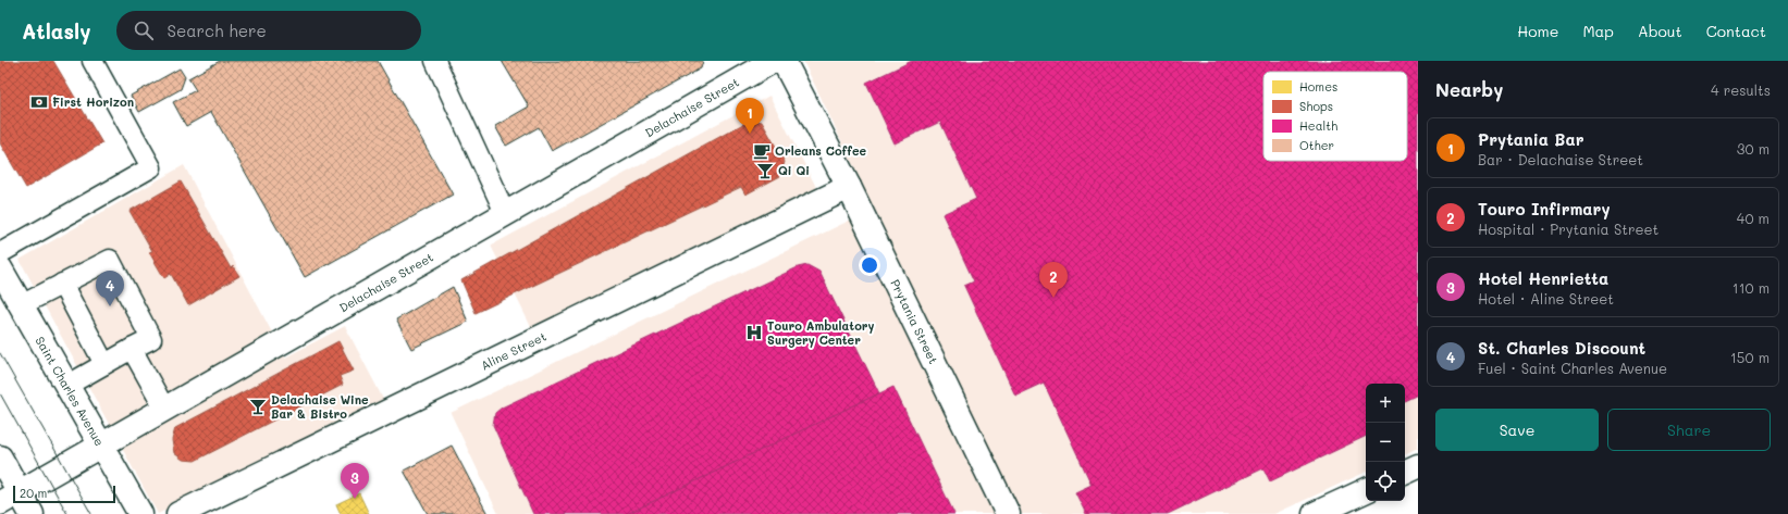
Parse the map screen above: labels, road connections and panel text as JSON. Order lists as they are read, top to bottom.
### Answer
{
  "streets": {
    "street": [
      "Delachaise Street",
      "Prytania Street",
      "Aline Street",
      "Saint Charles Avenue"
    ]
  },
  "crossings": [
    ["Delachaise Street", "Saint Charles Avenue"],
    ["Prytania Street", "Aline Street"]
  ],
  "places": {
    "bank": ["First Horizon"],
    "cafe": ["Orleans Coffee"],
    "bar": ["Qi Qi", "Delachaise Wine Bar & Bistro"],
    "hospital": ["Touro Ambulatory Surgery Center"]
  },
  "legend": [
    "Homes",
    "Shops",
    "Health",
    "Other"
  ],
  "scale_bar": "20 m",
  "page": {
    "header": "Atlasly",
    "search": "Search here",
    "nav": [
      "Home",
      "Map",
      "About",
      "Contact"
    ],
    "heading": ["Nearby", "4 results"],
    "pins": [
      "1",
      "2",
      "4",
      "3"
    ],
    "list": [
      {
        "mark": "1",
        "name": "Prytania Bar",
        "note": "Bar · Delachaise Street",
        "value": "30 m"
      },
      {
        "mark": "2",
        "name": "Touro Infirmary",
        "note": "Hospital · Prytania Street",
        "value": "40 m"
      },
      {
        "mark": "3",
        "name": "Hotel Henrietta",
        "note": "Hotel · Aline Street",
        "value": "110 m"
      },
      {
        "mark": "4",
        "name": "St. Charles Discount",
        "note": "Fuel · Saint Charles Avenue",
        "value": "150 m"
      }
    ],
    "map_buttons": ["+", "−"],
    "buttons": ["Save", "Share"],
    "scale": "20 m"
  }
}
